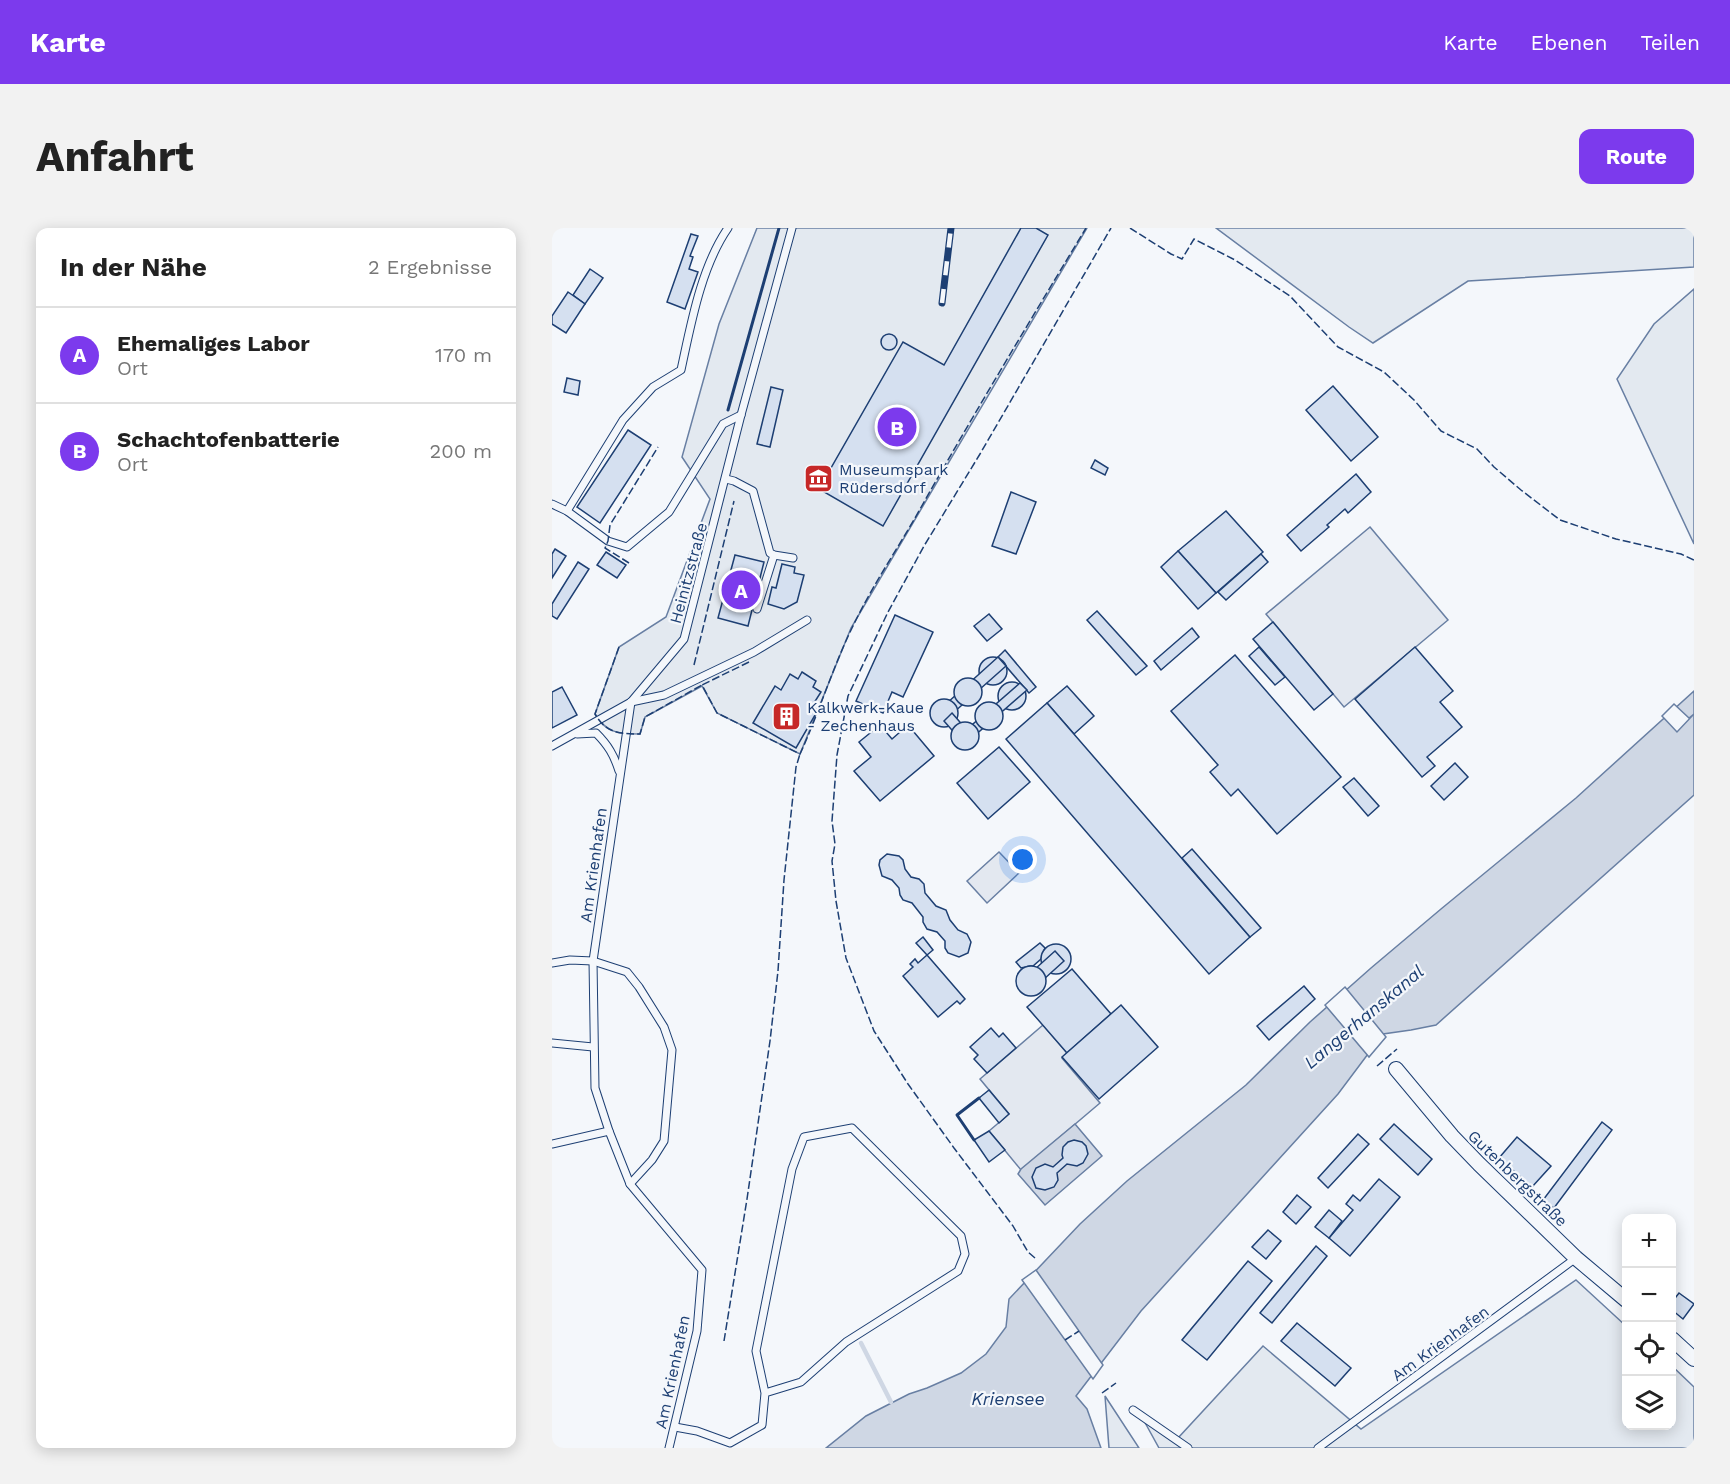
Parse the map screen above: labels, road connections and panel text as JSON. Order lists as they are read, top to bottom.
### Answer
{
  "streets": {
    "street": ["Gutenbergstraße"],
    "lane": ["Heinitzstraße", "Am Krienhafen"]
  },
  "crossings": [
    ["Heinitzstraße", "Am Krienhafen"],
    ["Am Krienhafen", "Gutenbergstraße"]
  ],
  "water": ["Langerhanskanal", "Kriensee"],
  "places": {
    "museum": ["Museumspark Rüdersdorf"],
    "building": ["Kalkwerk-Kaue - Zechenhaus"]
  },
  "page": {
    "header": "Karte",
    "nav": ["Karte", "Ebenen", "Teilen"],
    "buttons": "Route",
    "title": "Anfahrt",
    "heading": ["In der Nähe", "2 Ergebnisse"],
    "list": [
      {
        "mark": "A",
        "name": "Ehemaliges Labor",
        "note": "Ort",
        "value": "170 m"
      },
      {
        "mark": "B",
        "name": "Schachtofenbatterie",
        "note": "Ort",
        "value": "200 m"
      }
    ],
    "pins": ["B", "A"],
    "map_buttons": ["+", "−"]
  }
}
